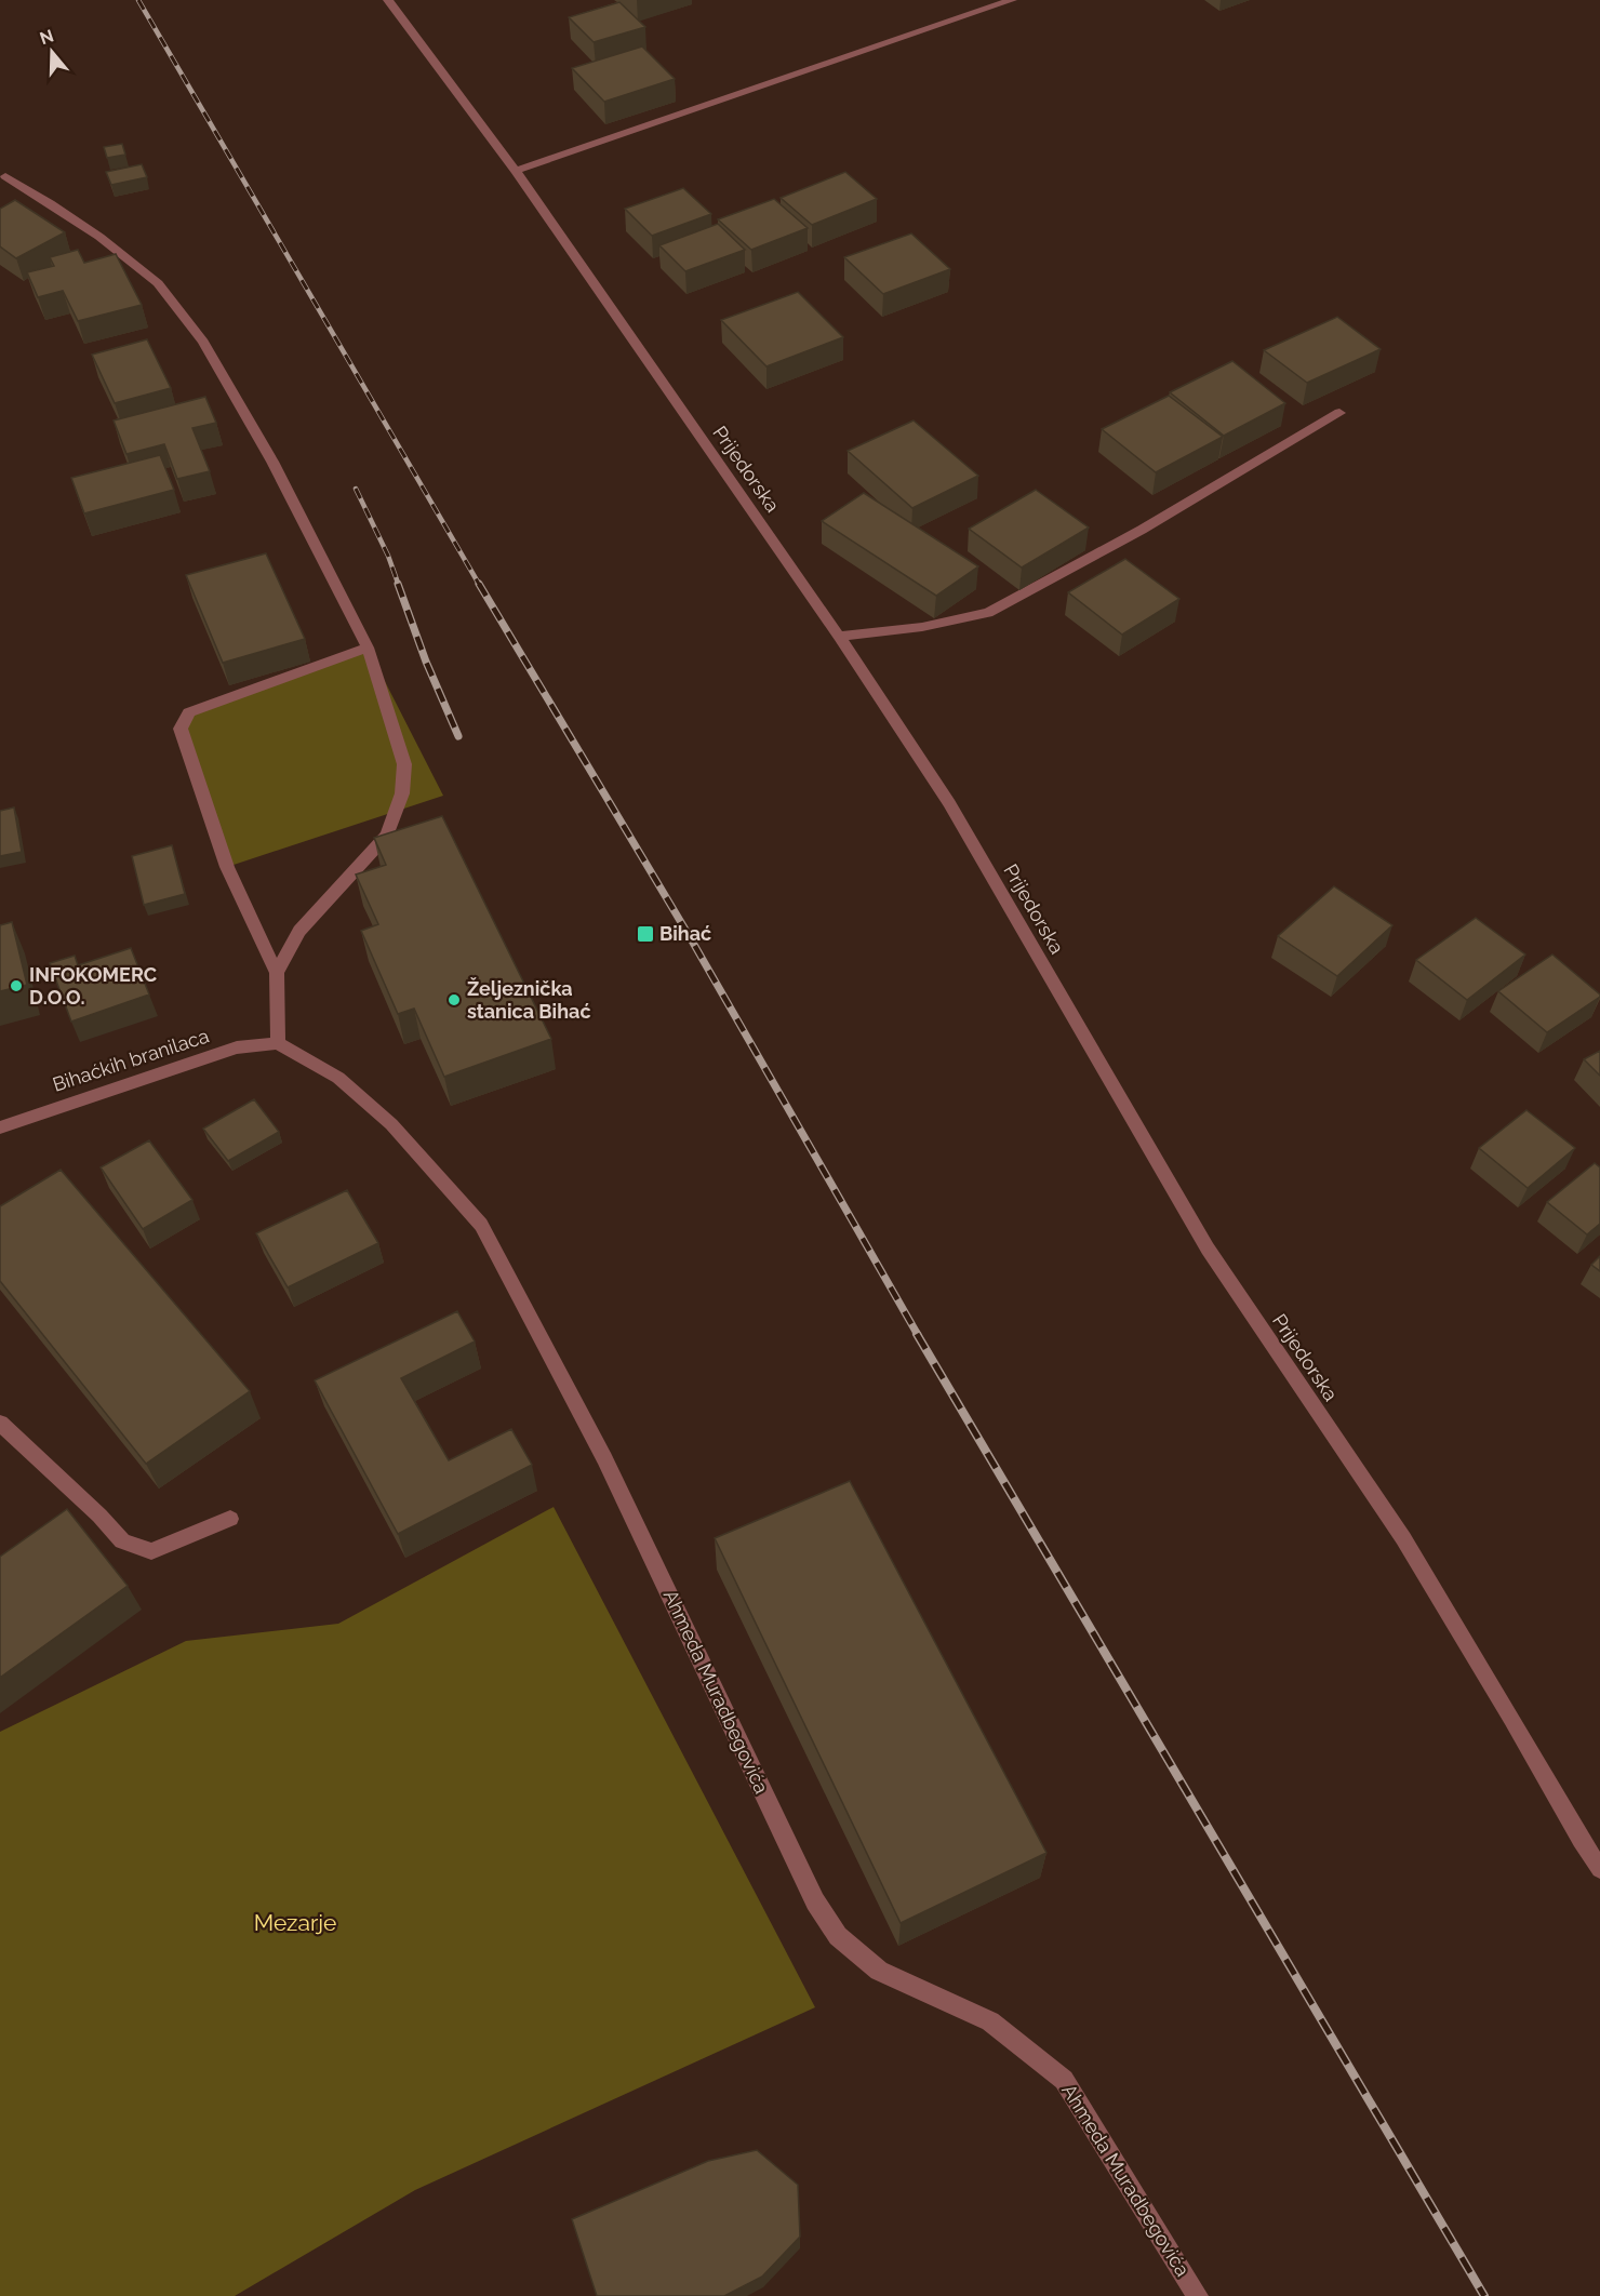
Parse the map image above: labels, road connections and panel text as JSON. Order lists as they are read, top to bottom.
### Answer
{
  "streets": {
    "street": ["Prijedorska", "Bihaćkih branilaca", "Ahmeda Muradbegovića"]
  },
  "crossings": [
    ["Bihaćkih branilaca", "Ahmeda Muradbegovića"]
  ],
  "parks": ["Mezarje"],
  "places": {
    "transit": ["Bihać"],
    "other": ["INFOKOMERC D.O.O.", "Željeznička stanica Bihać"]
  },
  "north": "top"
}
